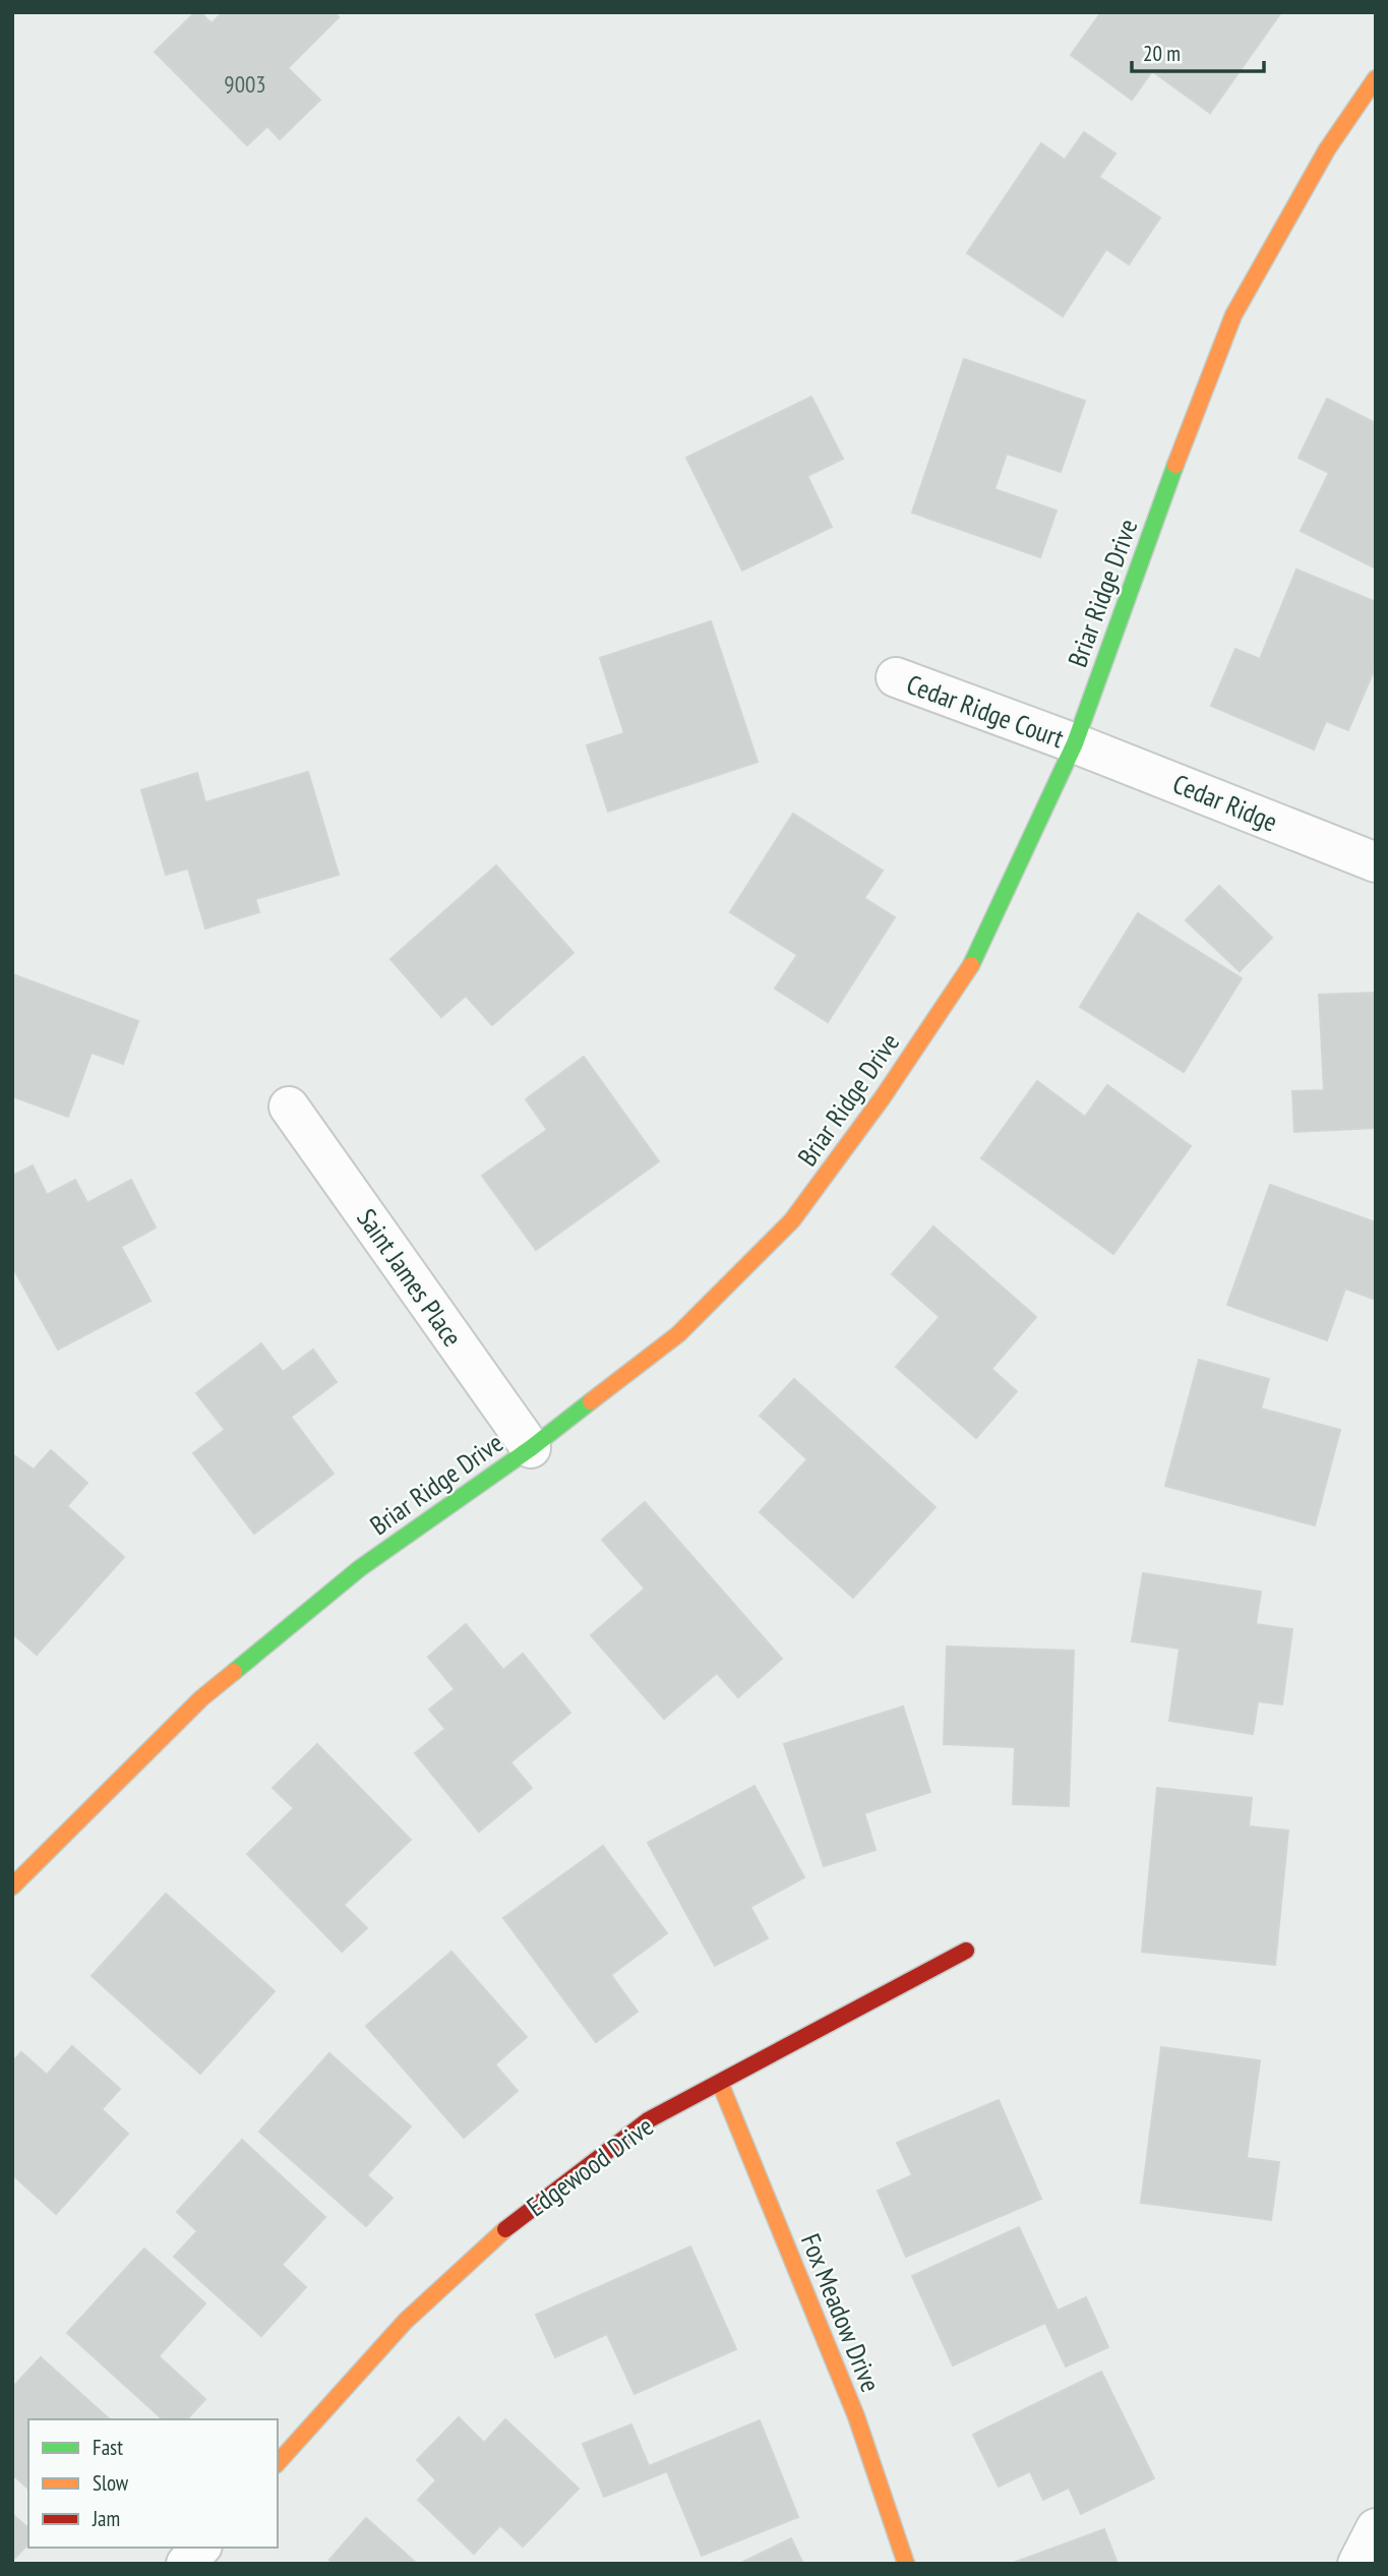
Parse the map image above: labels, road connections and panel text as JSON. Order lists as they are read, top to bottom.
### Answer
{
  "streets": {
    "street": [
      "Briar Ridge Drive",
      "Cedar Ridge Court",
      "Cedar Ridge",
      "Saint James Place",
      "Edgewood Drive",
      "Fox Meadow Drive"
    ]
  },
  "crossings": [
    ["Briar Ridge Drive", "Cedar Ridge Court"],
    ["Briar Ridge Drive", "Cedar Ridge"],
    ["Briar Ridge Drive", "Saint James Place"],
    ["Cedar Ridge Court", "Cedar Ridge"],
    ["Edgewood Drive", "Fox Meadow Drive"]
  ],
  "house_numbers": ["9003"],
  "legend": ["Fast", "Slow", "Jam"],
  "scale_bar": "20 m"
}
